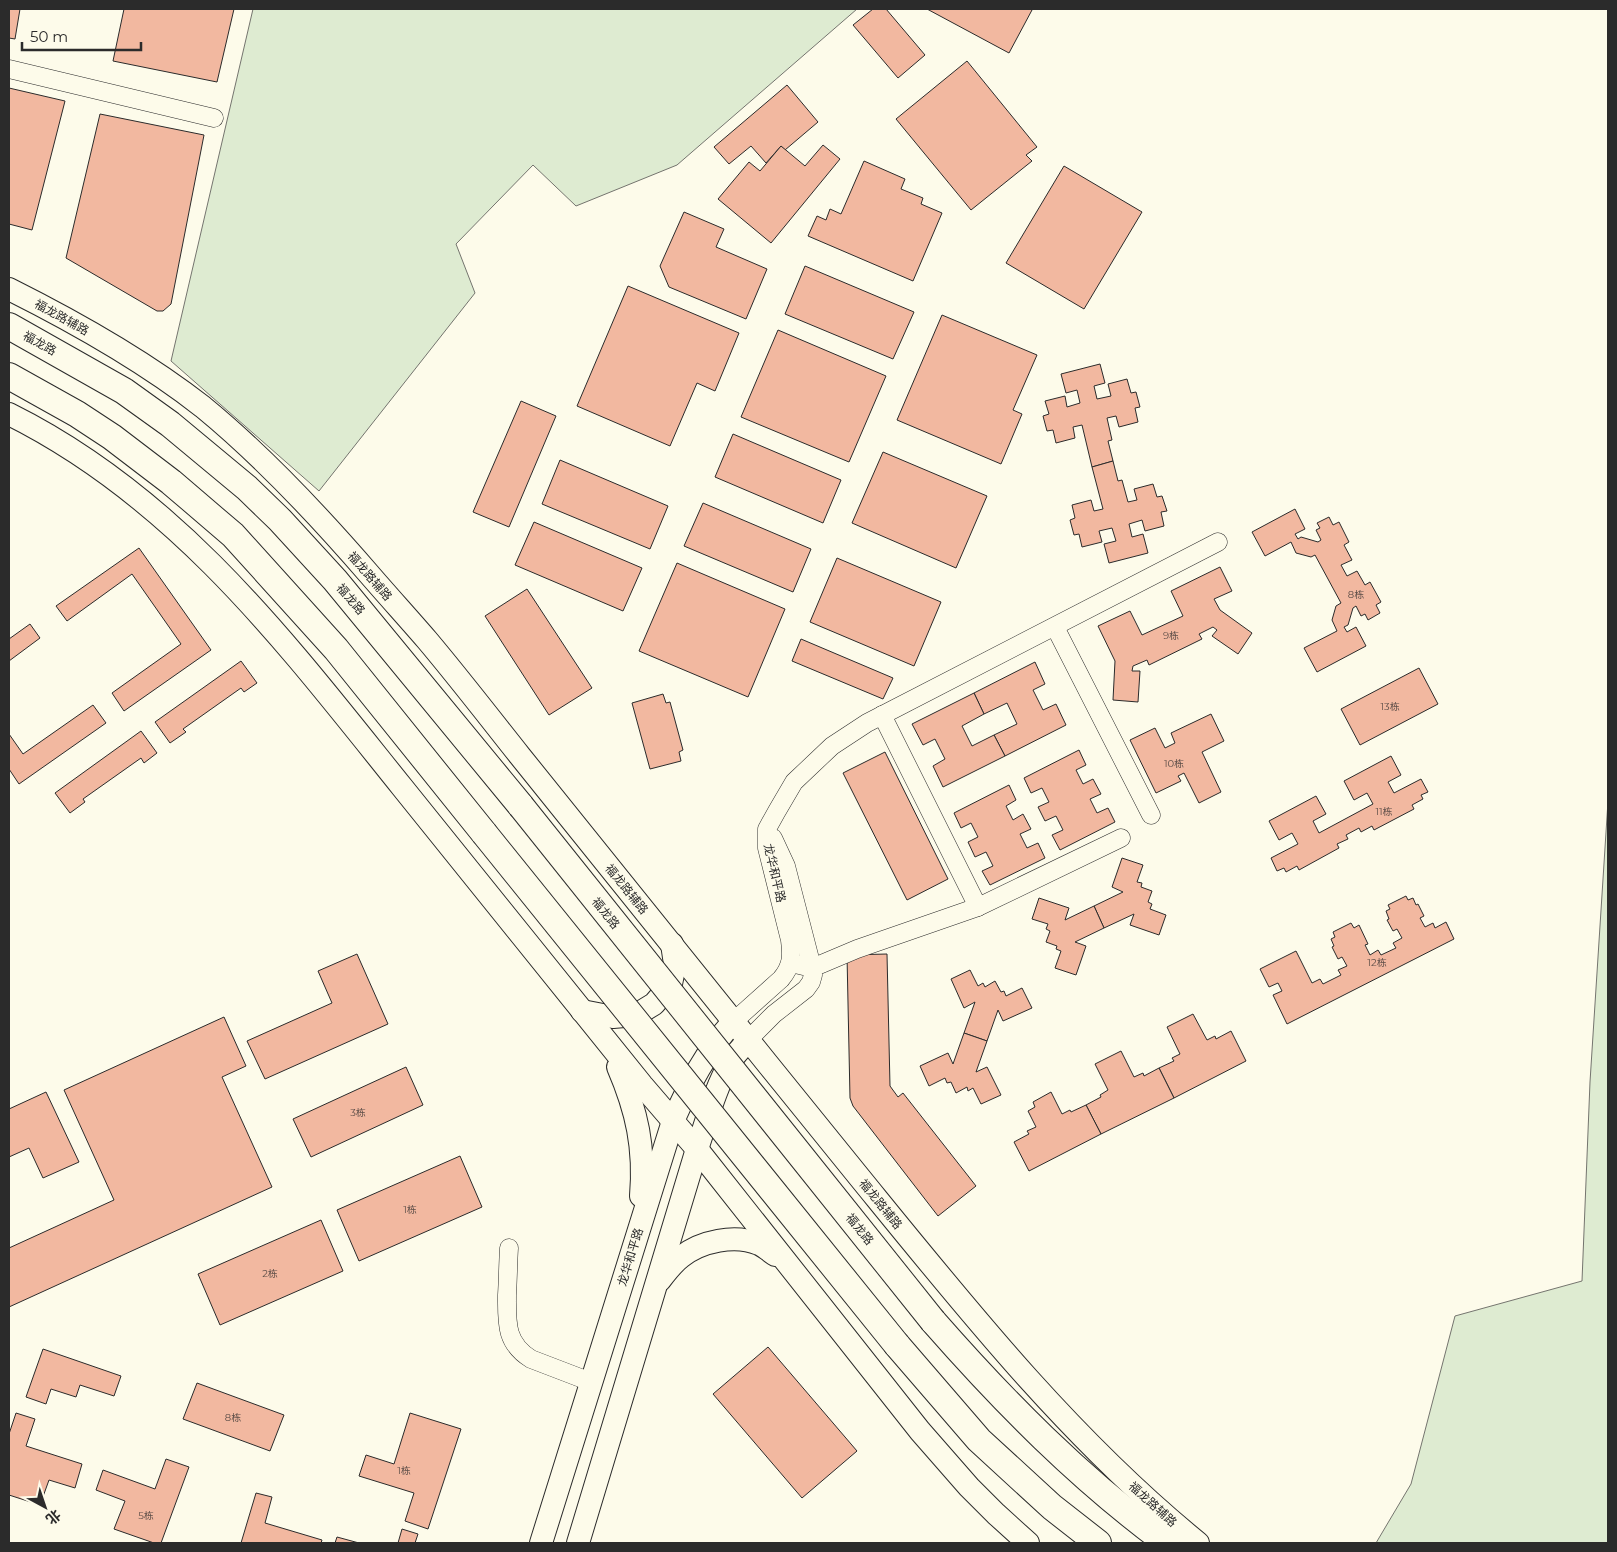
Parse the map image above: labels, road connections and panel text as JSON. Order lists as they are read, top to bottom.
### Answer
{
  "streets": {
    "highway": ["福龙路"],
    "main road": ["福龙路辅路", "龙华和平路"]
  },
  "crossings": [
    ["福龙路辅路", "龙华和平路"]
  ],
  "house_numbers": [
    "8栋",
    "9栋",
    "13栋",
    "10栋",
    "11栋",
    "12栋",
    "3栋",
    "1栋",
    "2栋",
    "8栋",
    "1栋",
    "5栋"
  ],
  "scale_bar": "50 m",
  "north": "bottom right"
}
